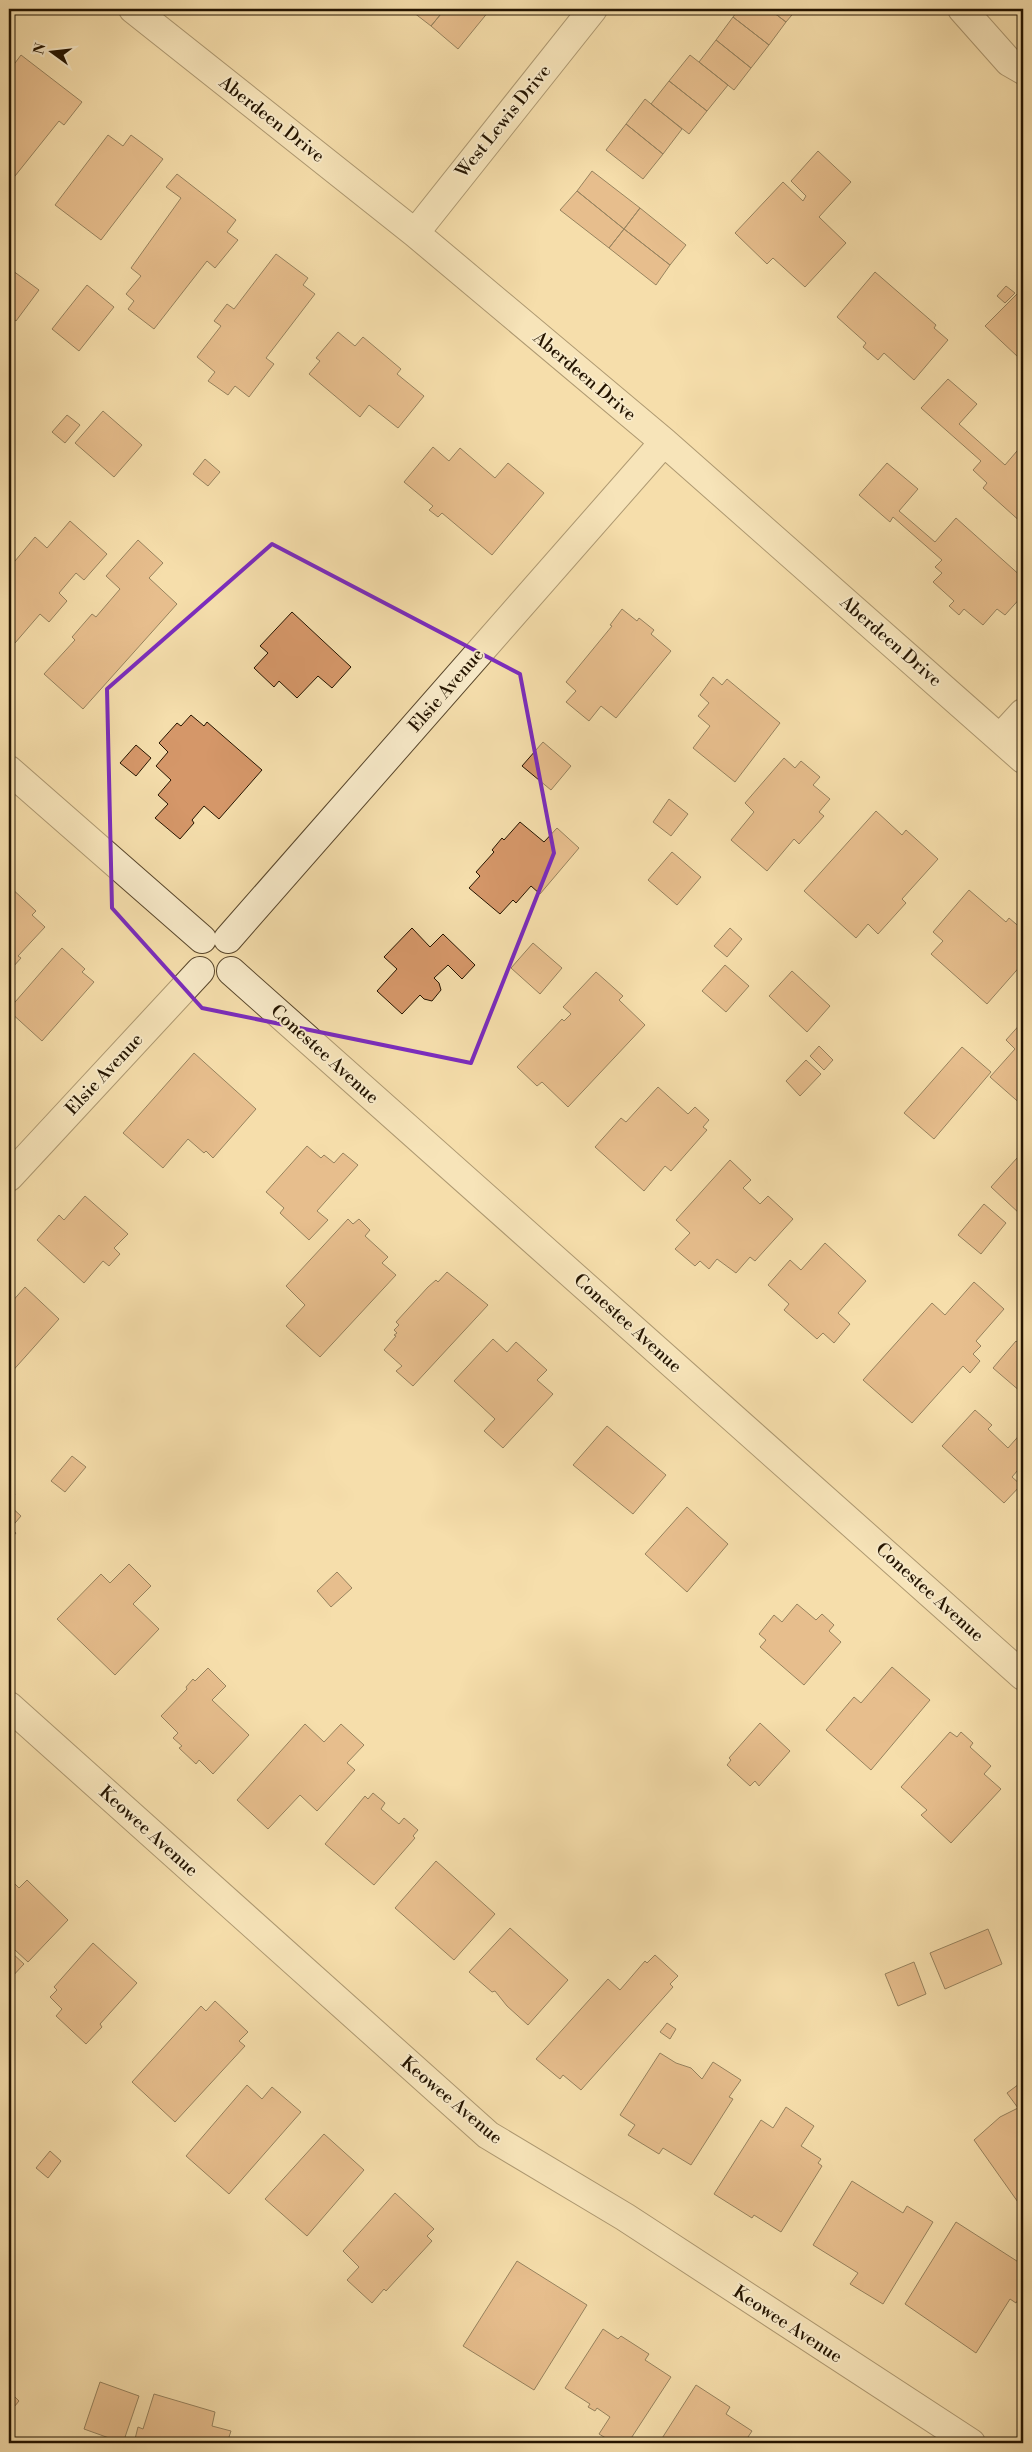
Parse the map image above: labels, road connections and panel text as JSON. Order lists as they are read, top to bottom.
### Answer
{
  "streets": {
    "street": [
      "Aberdeen Drive",
      "West Lewis Drive",
      "Elsie Avenue",
      "Conestee Avenue",
      "Keowee Avenue"
    ]
  },
  "crossings": [
    ["Aberdeen Drive", "West Lewis Drive"],
    ["Aberdeen Drive", "Elsie Avenue"],
    ["Elsie Avenue", "Conestee Avenue"]
  ],
  "north": "left"
}
